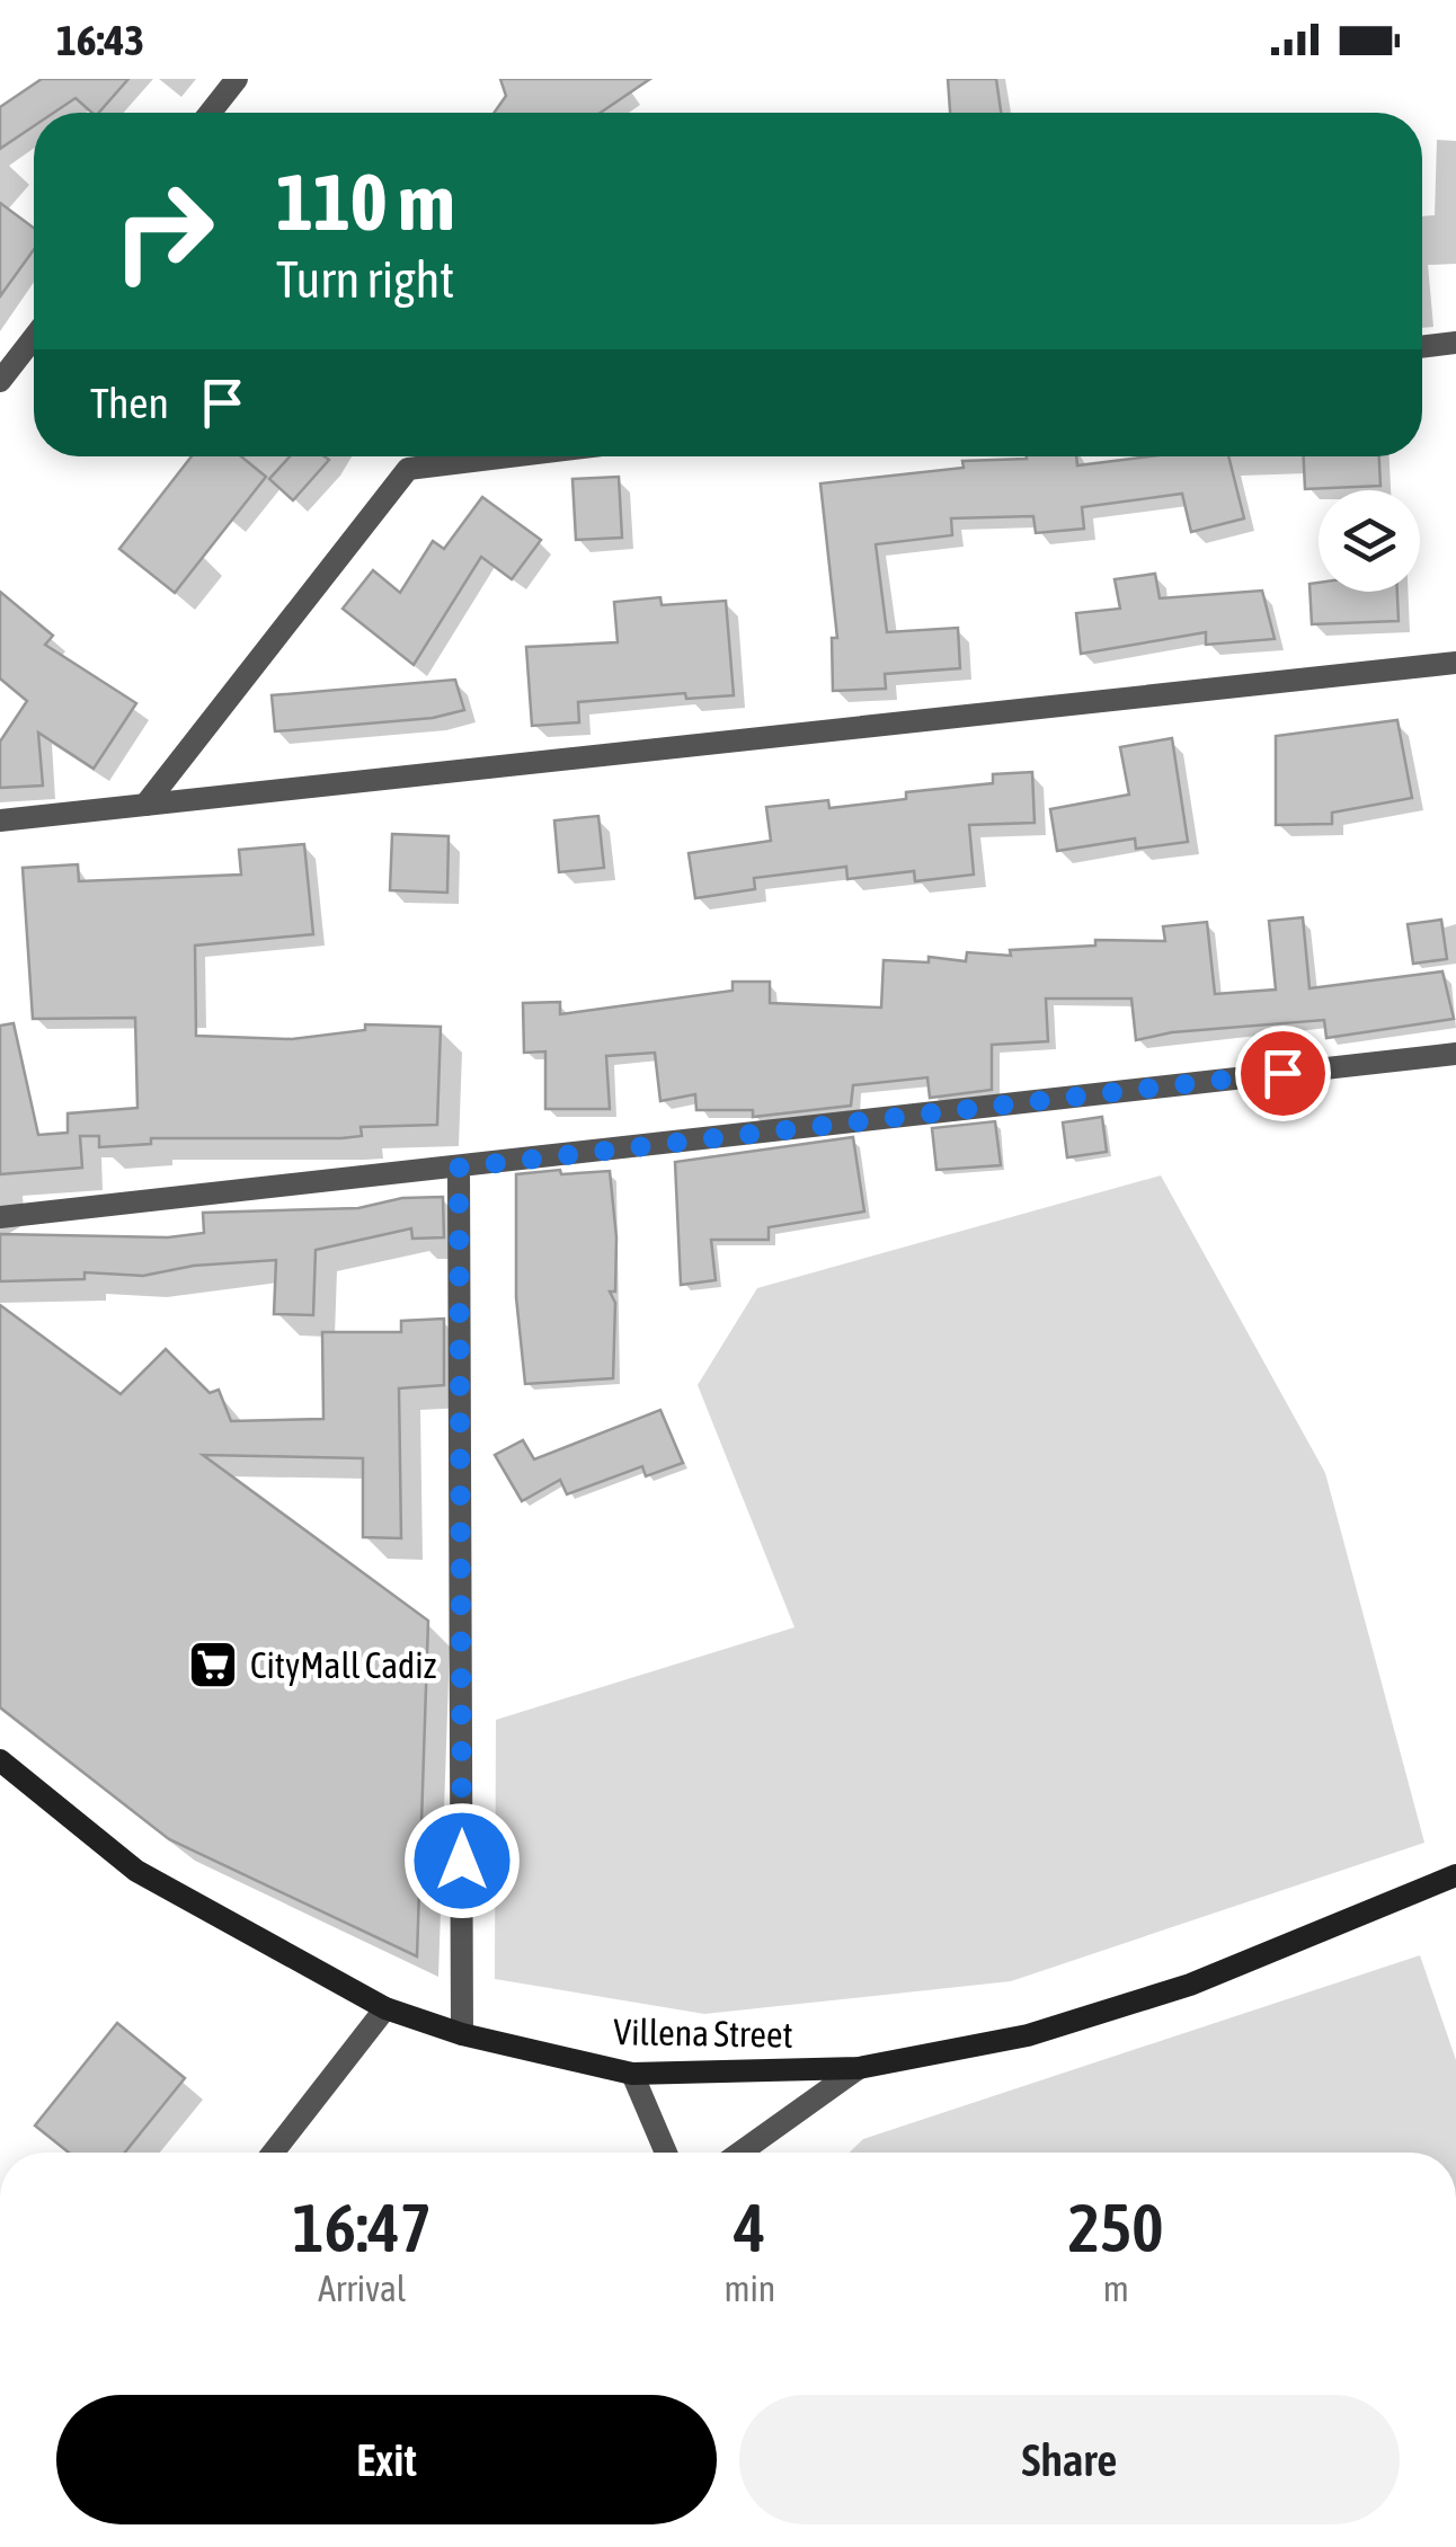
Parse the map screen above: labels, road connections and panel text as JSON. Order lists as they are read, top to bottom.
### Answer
{
  "streets": {
    "main road": ["Villena Street"]
  },
  "places": {
    "supermarket": ["CityMall Cadiz"]
  },
  "page": {
    "status": "16:43",
    "turn": ["110 m", "Turn right"],
    "then": "Then",
    "eta": [
      "16:47",
      "Arrival",
      "4",
      "min",
      "250",
      "m"
    ],
    "buttons": ["Exit", "Share"]
  }
}
